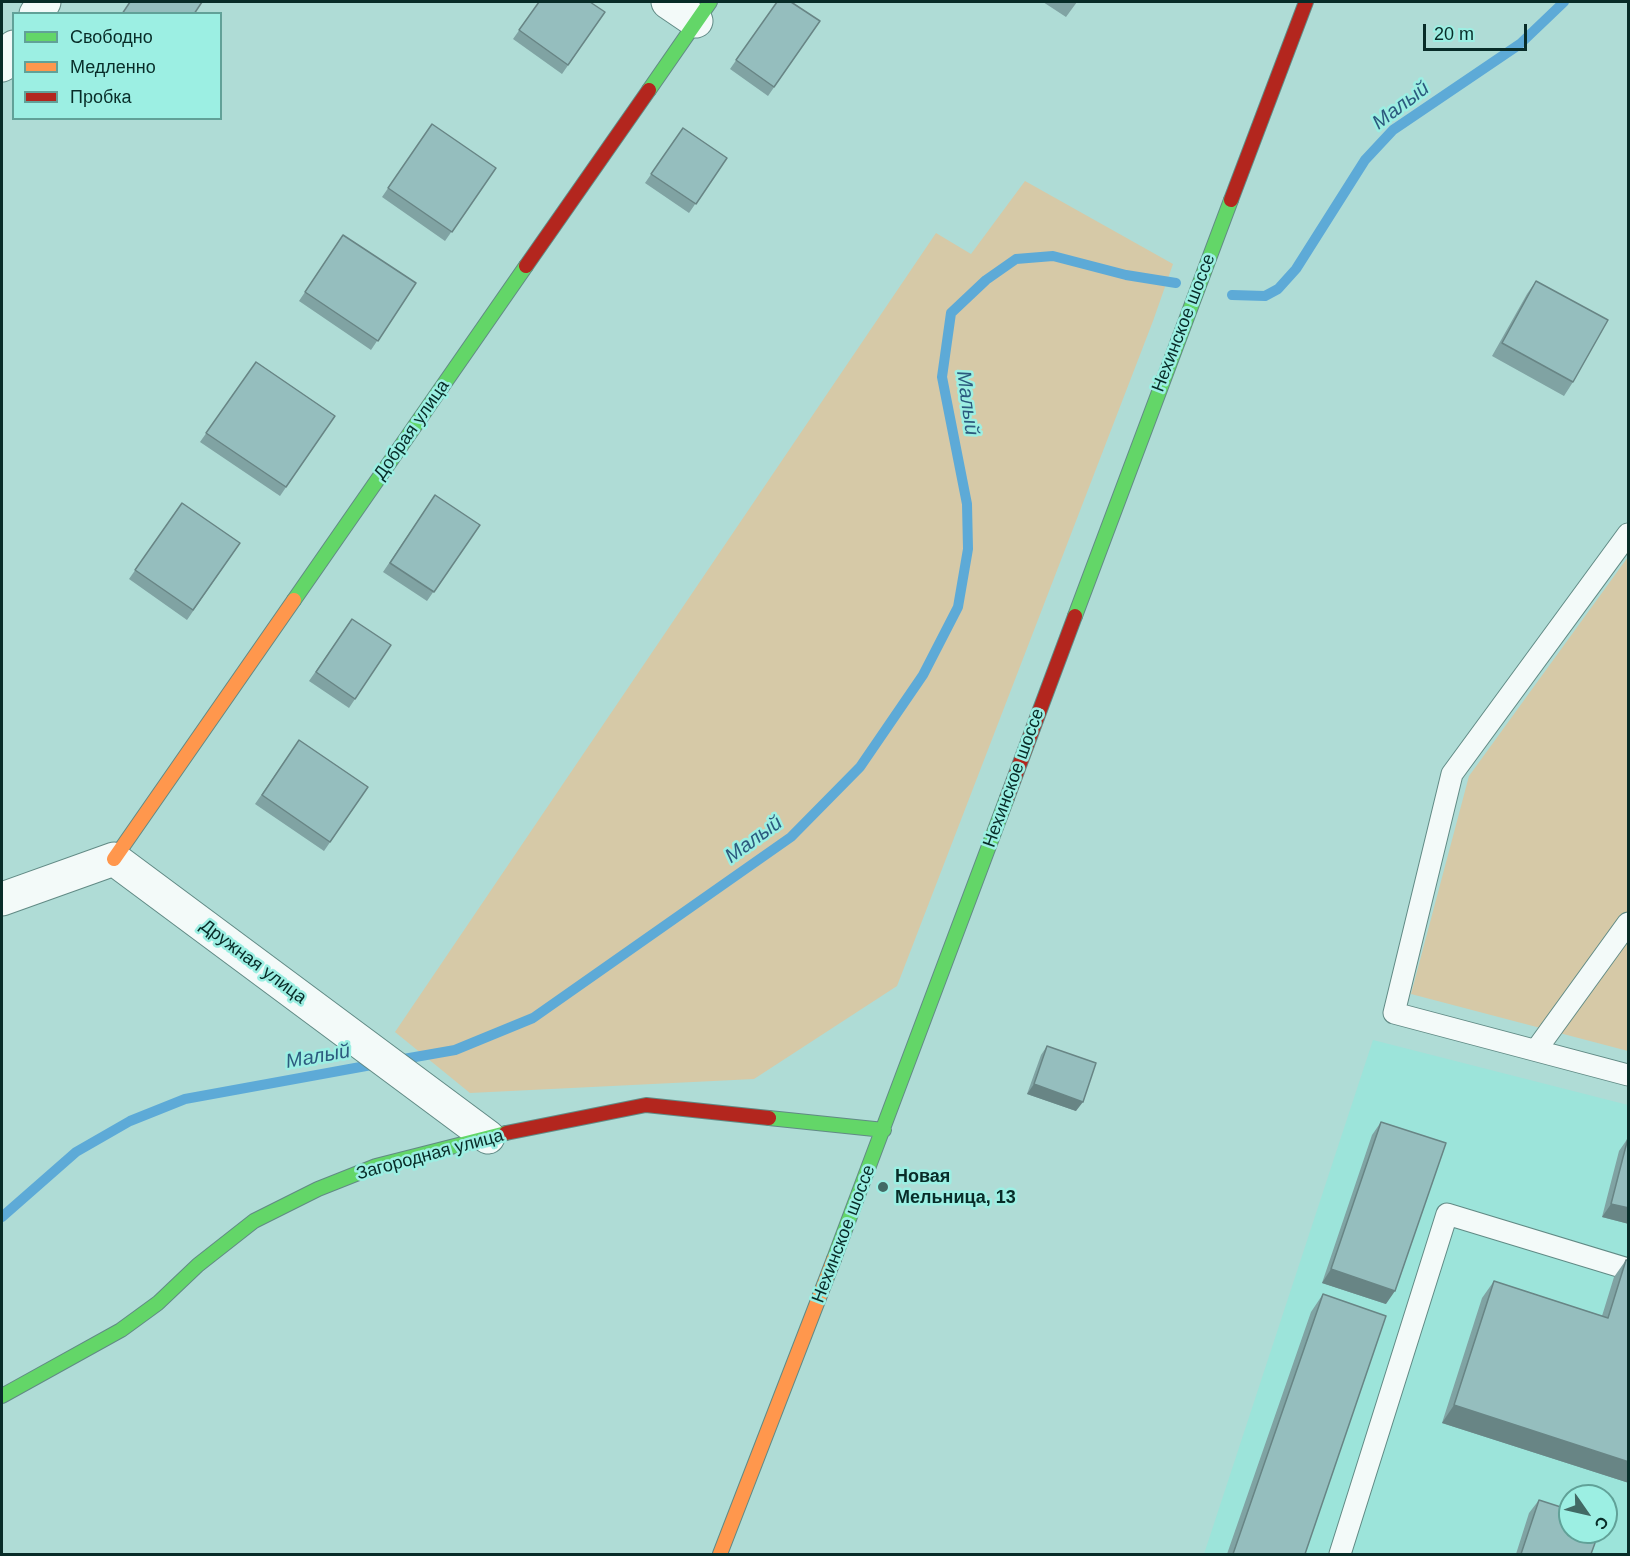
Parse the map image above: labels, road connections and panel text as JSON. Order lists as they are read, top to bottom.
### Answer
{
  "streets": {
    "street": [
      "Нехинское шоссе",
      "Добрая улица",
      "Дружная улица",
      "Загородная улица"
    ]
  },
  "crossings": [
    ["Нехинское шоссе", "Загородная улица"],
    ["Добрая улица", "Дружная улица"],
    ["Дружная улица", "Загородная улица"]
  ],
  "water": ["Малый"],
  "places": ["Новая Мельница, 13"],
  "legend": ["Свободно", "Медленно", "Пробка"],
  "scale_bar": "20 m",
  "north": "bottom right"
}
